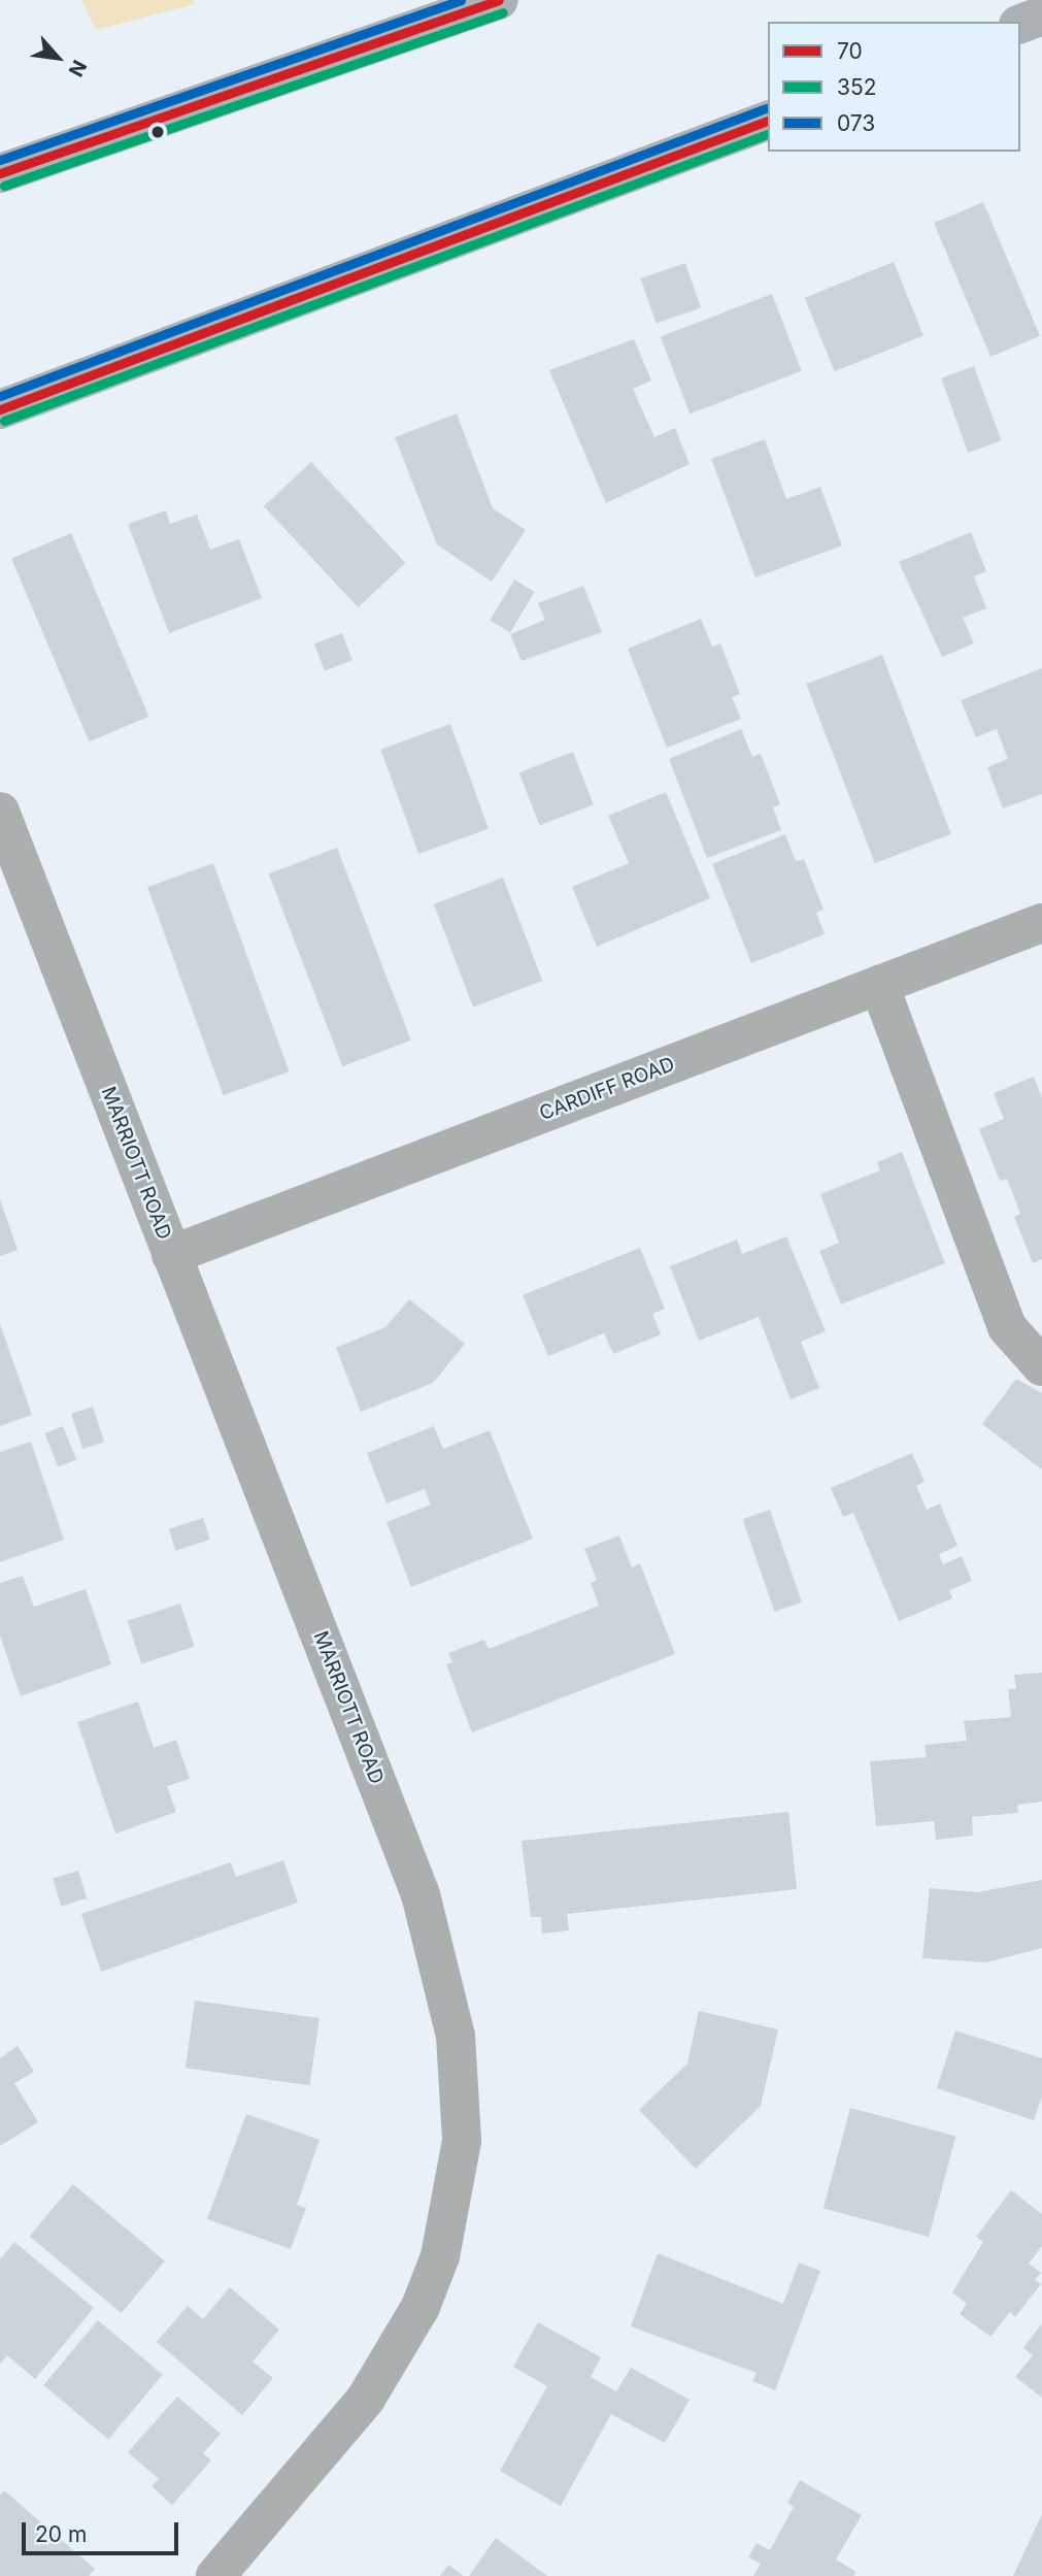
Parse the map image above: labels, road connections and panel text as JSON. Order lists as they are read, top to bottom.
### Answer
{
  "streets": {
    "street": ["CARDIFF ROAD", "MARRIOTT ROAD"]
  },
  "crossings": [
    ["CARDIFF ROAD", "MARRIOTT ROAD"]
  ],
  "lines": ["transit line 70", "transit line 073", "transit line 352"],
  "legend": ["70", "352", "073"],
  "scale_bar": "20 m",
  "north": "bottom right"
}
